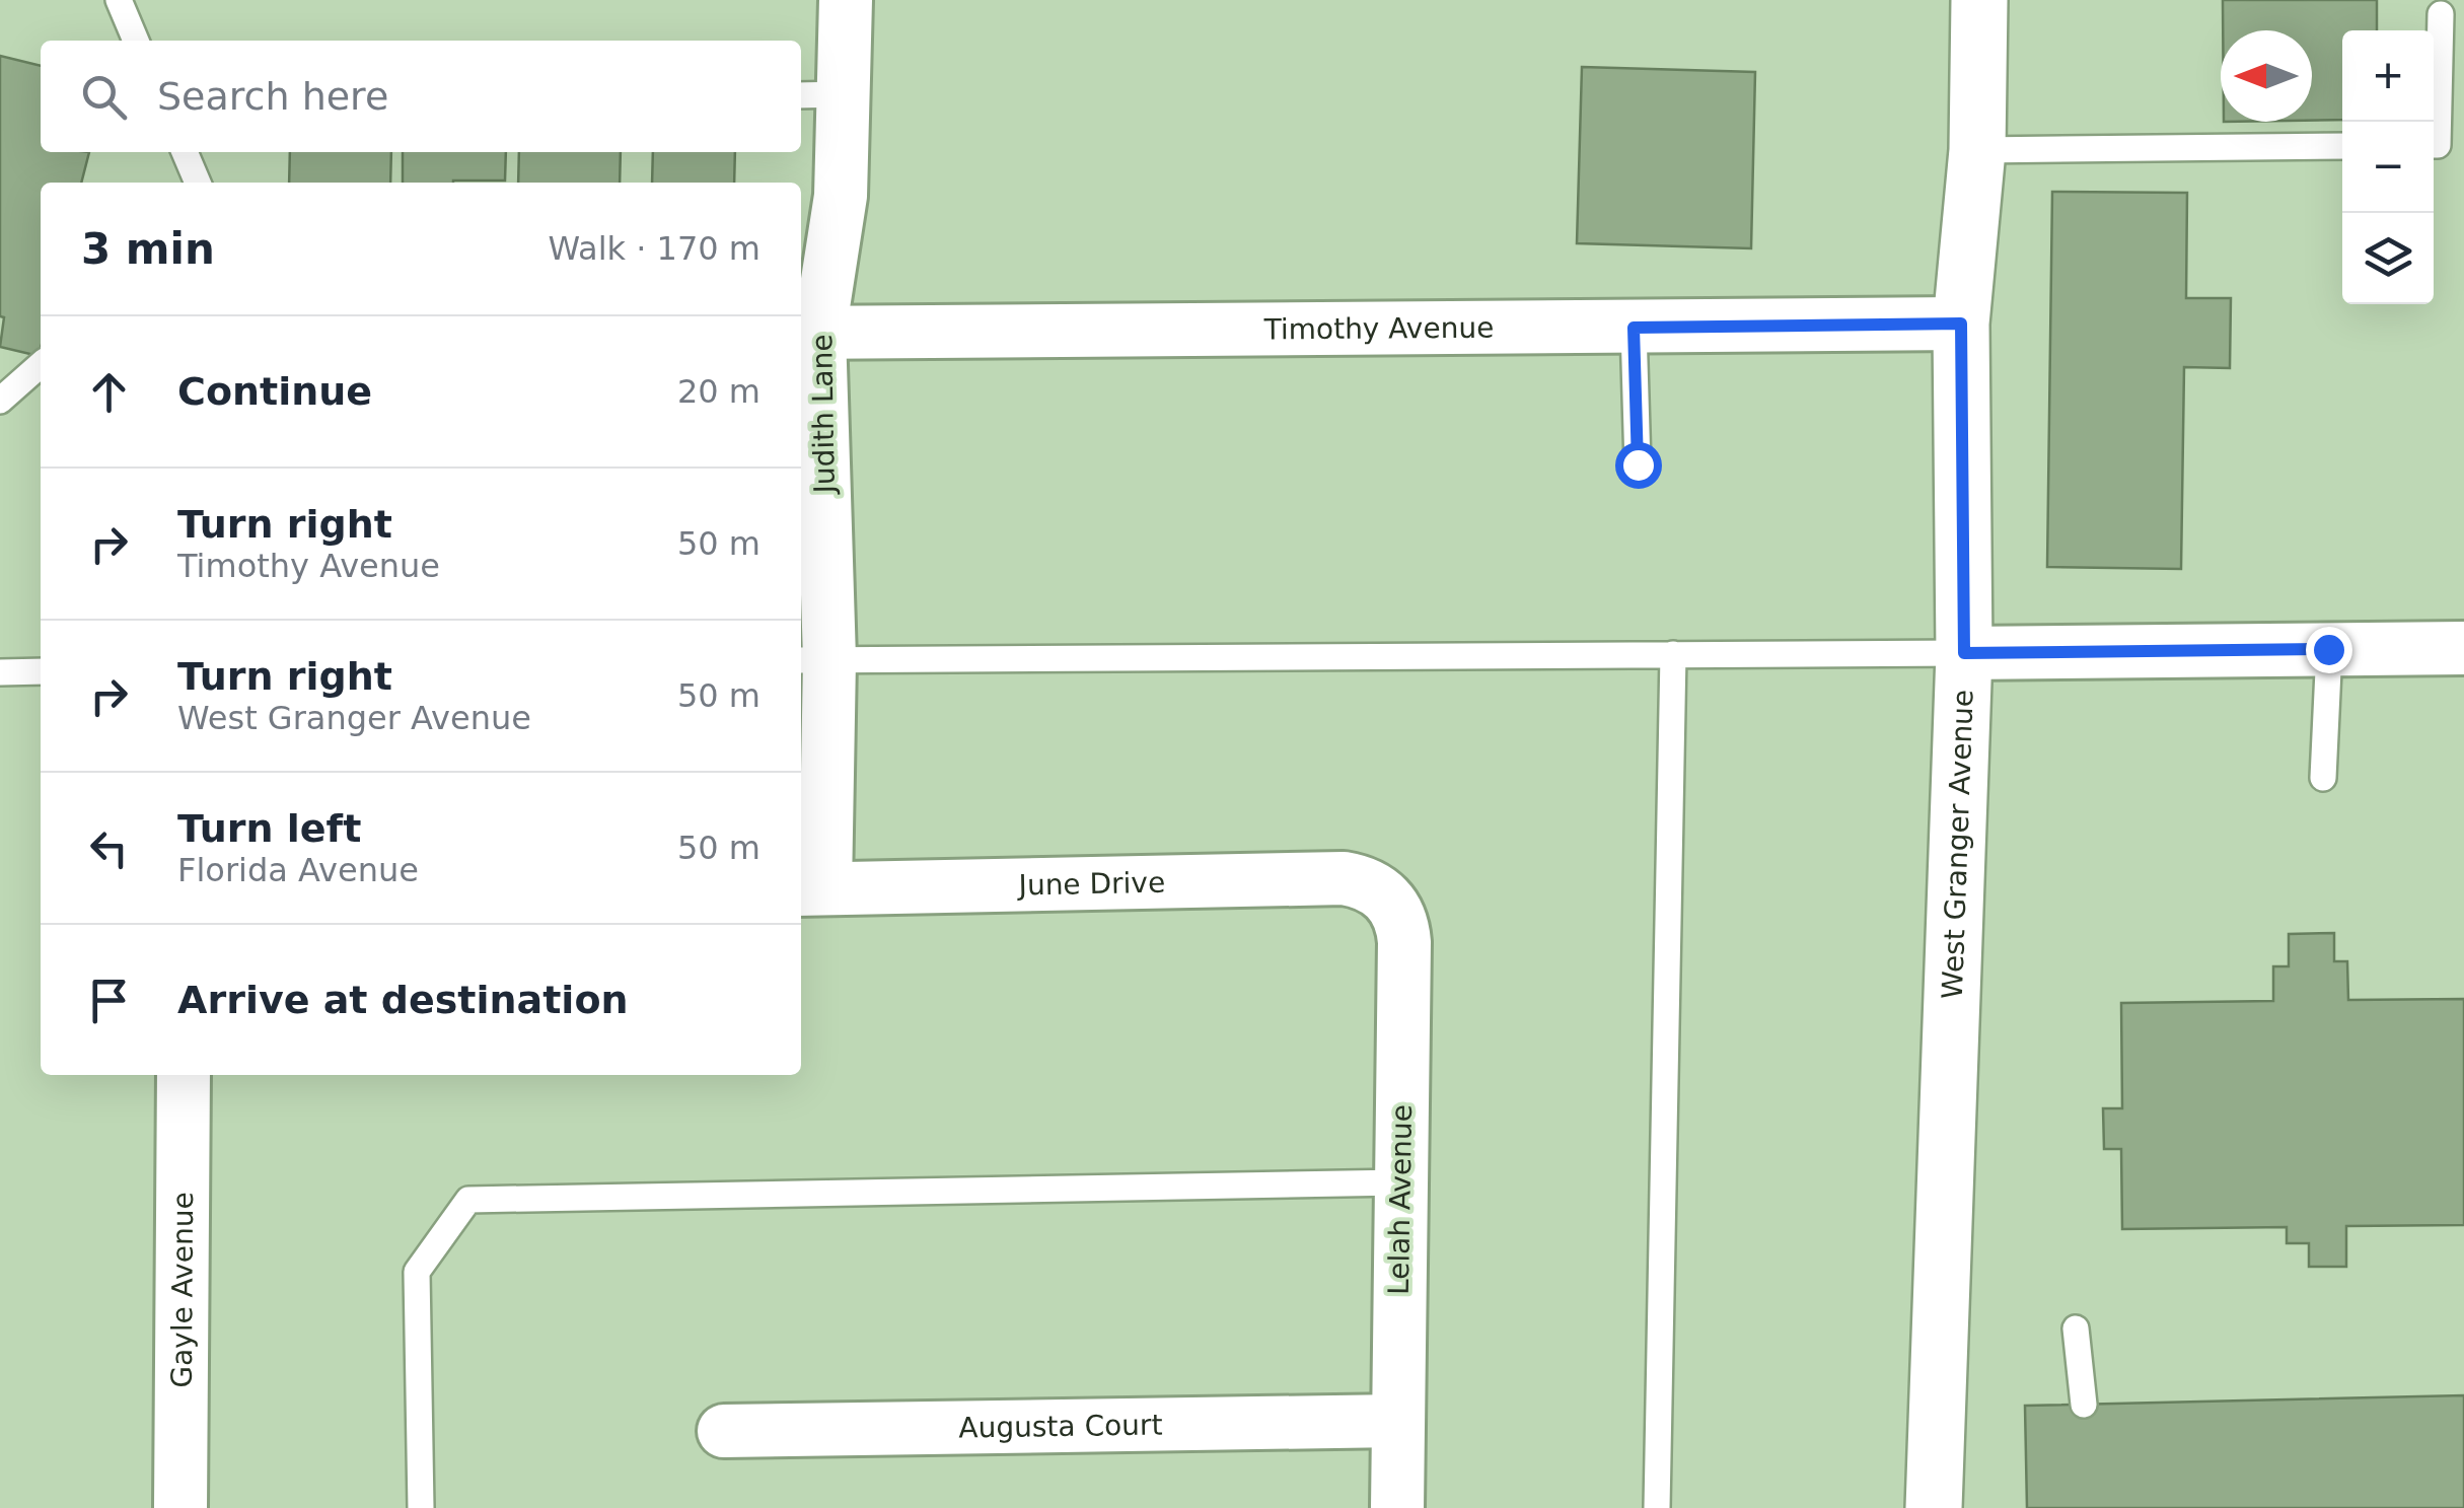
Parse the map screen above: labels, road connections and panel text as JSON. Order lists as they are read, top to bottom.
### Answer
{
  "streets": {
    "street": [
      "Timothy Avenue",
      "Judith Lane",
      "West Granger Avenue",
      "June Drive",
      "Lelah Avenue",
      "Gayle Avenue",
      "Augusta Court"
    ]
  },
  "crossings": [
    ["Timothy Avenue", "Judith Lane"],
    ["Timothy Avenue", "West Granger Avenue"],
    ["Judith Lane", "June Drive"],
    ["June Drive", "Lelah Avenue"],
    ["Lelah Avenue", "Augusta Court"]
  ],
  "north": "left",
  "page": {
    "map_buttons": ["+", "−"],
    "search": "Search here",
    "heading": ["3 min", "Walk · 170 m"],
    "list": [
      ["Continue", "20 m"],
      ["Turn right", "Timothy Avenue", "50 m"],
      ["Turn right", "West Granger Avenue", "50 m"],
      ["Turn left", "Florida Avenue", "50 m"],
      "Arrive at destination"
    ]
  }
}
